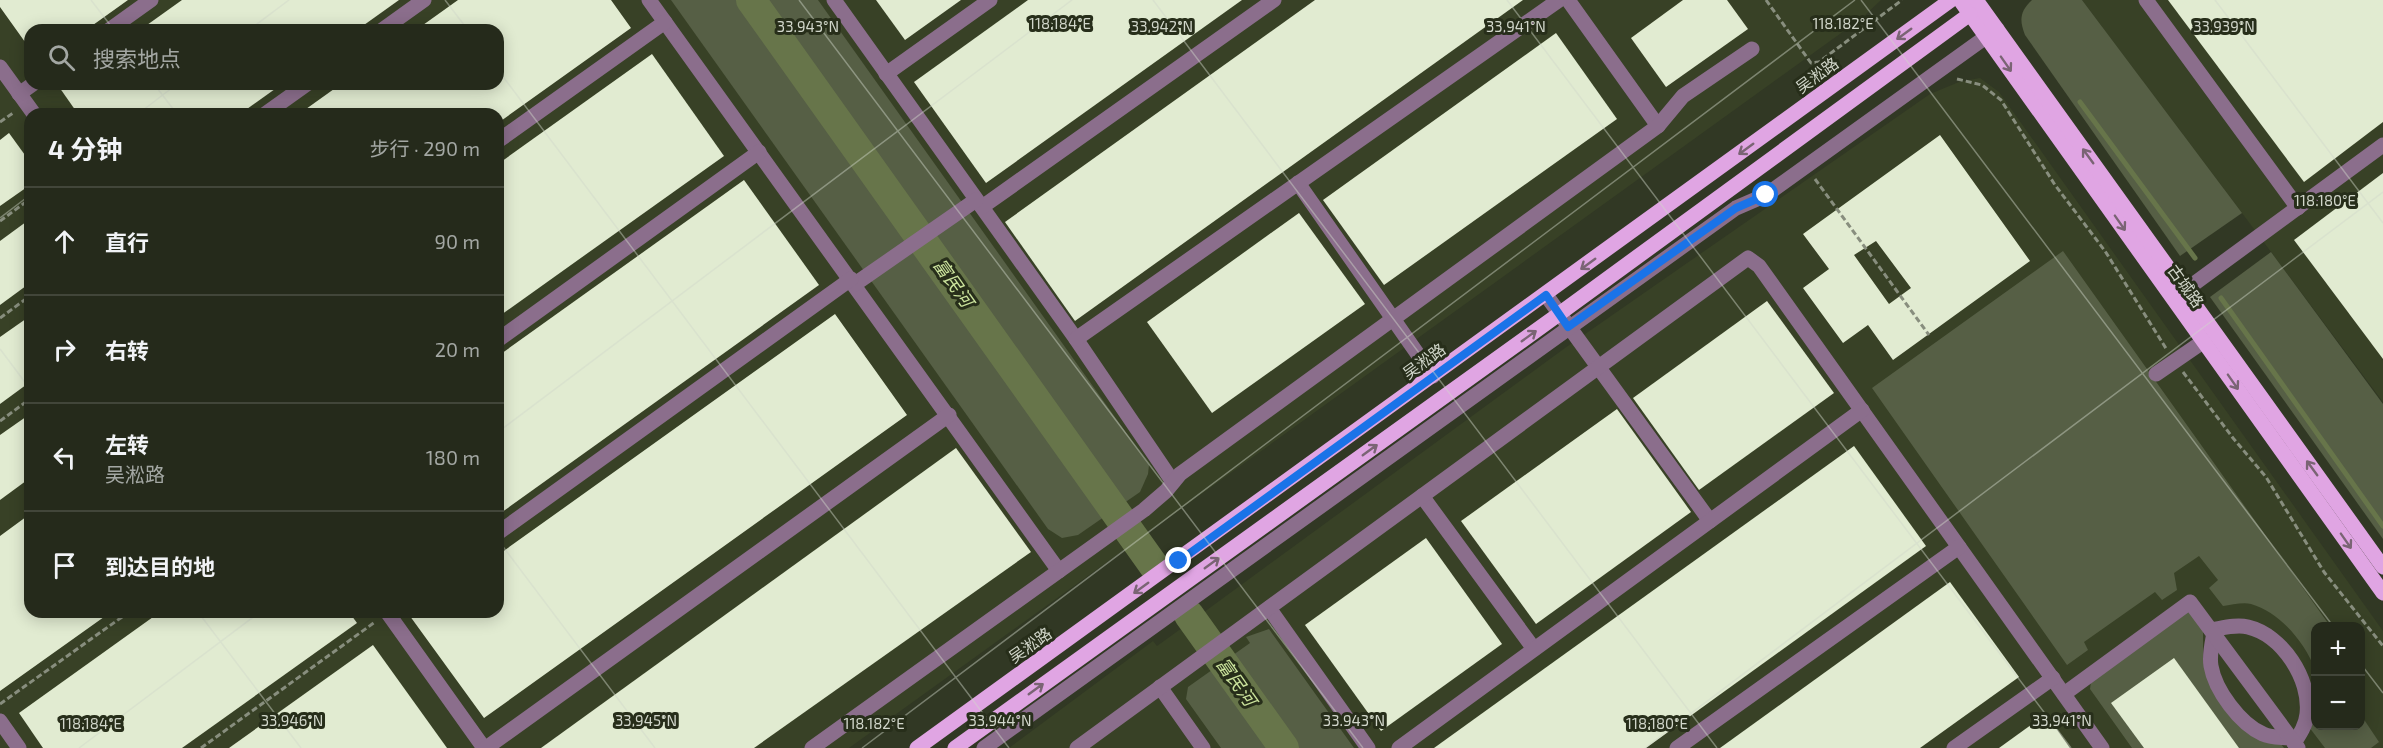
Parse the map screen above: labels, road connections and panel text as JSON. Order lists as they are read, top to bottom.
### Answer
{
  "streets": {
    "main road": ["吴淞路", "古城路"]
  },
  "water": ["富民河"],
  "page": {
    "search": "搜索地点",
    "heading": ["4 分钟", "步行 · 290 m"],
    "list": [
      ["直行", "90 m"],
      ["右转", "20 m"],
      ["左转", "吴淞路", "180 m"],
      "到达目的地"
    ],
    "map_buttons": ["+", "−"]
  },
  "coordinates": [
    "118.184°E",
    "118.182°E",
    "33.943°N",
    "33.942°N",
    "33.941°N",
    "33.939°N",
    "118.180°E",
    "33.946°N",
    "33.945°N",
    "33.944°N"
  ]
}
